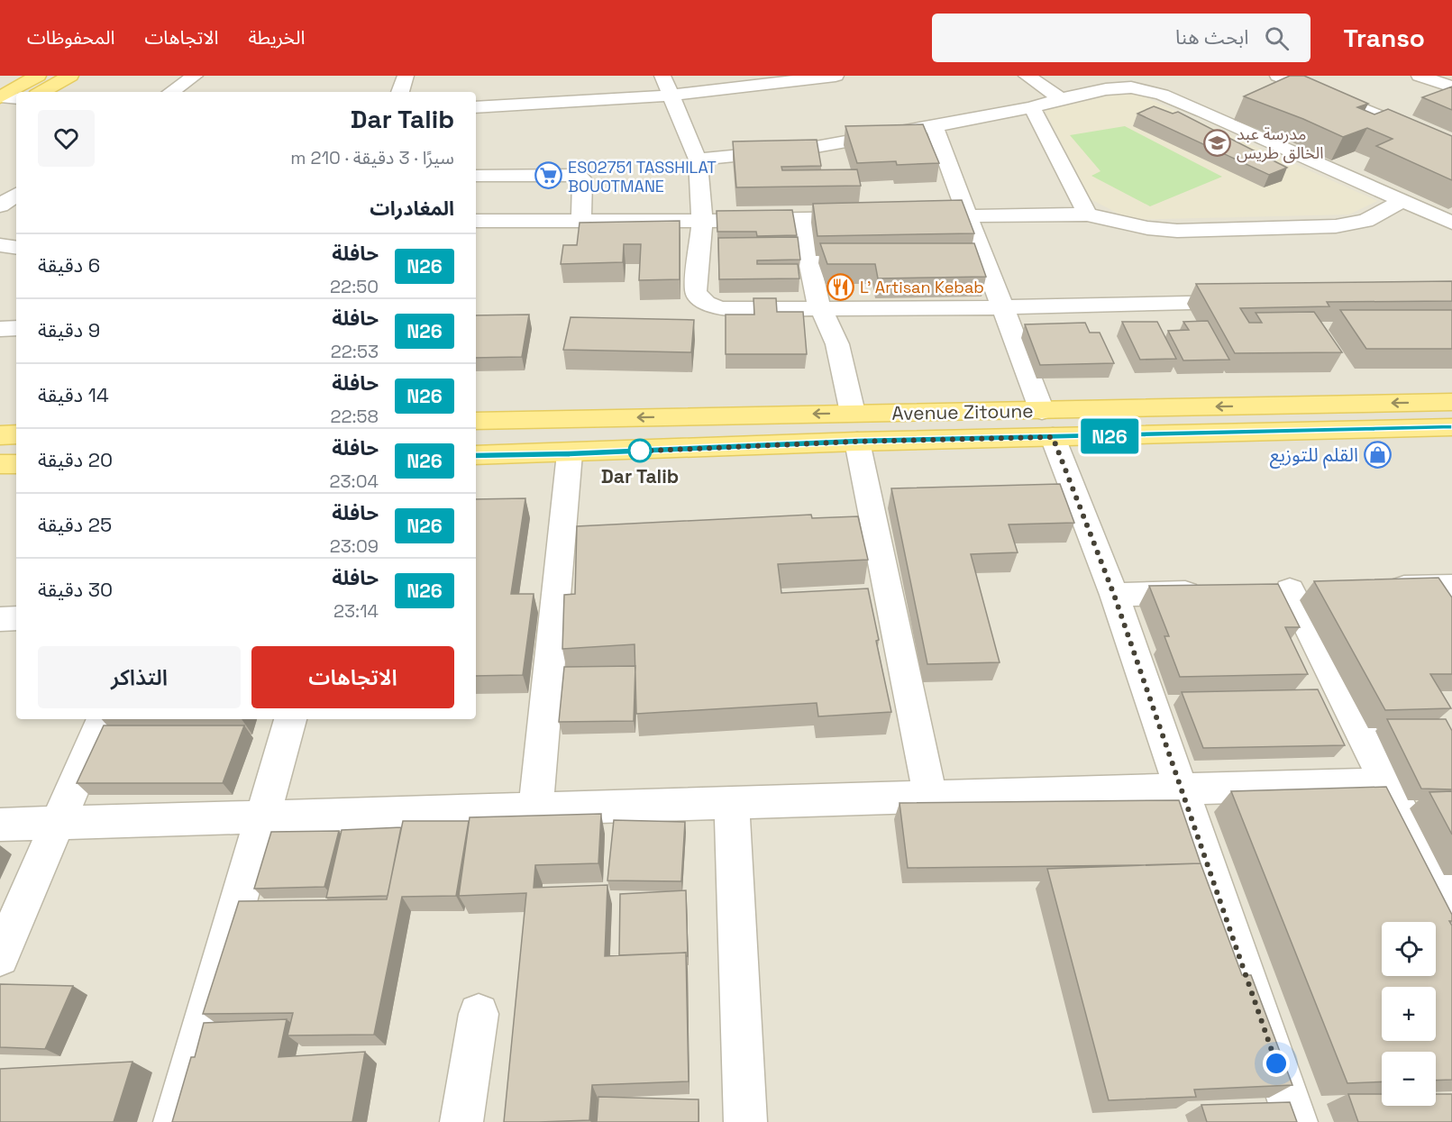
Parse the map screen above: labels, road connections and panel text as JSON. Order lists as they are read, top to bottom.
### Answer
{
  "streets": {
    "main road": ["Avenue Zitoune"]
  },
  "places": {
    "school or university": ["مدرسة عبد الخالق طريس"],
    "supermarket": ["ES02751 TASSHILAT BOUOTMANE"],
    "restaurant": ["L' Artisan Kebab"],
    "other": ["Dar Talib"],
    "shop": ["القلم للتوزيع"]
  },
  "lines": ["bus line N26"],
  "page": {
    "header": "Transo",
    "search": "ابحث هنا",
    "nav": ["الخريطة", "الاتجاهات", "المحفوظات"],
    "on_map": "N26",
    "heading": [
      ["Dar Talib", "سيرًا · 3 دقيقة · 210 m"],
      "المغادرات"
    ],
    "list": [
      {
        "mark": "N26",
        "name": "حافلة",
        "note": "22:50",
        "value": "6 دقيقة"
      },
      {
        "mark": "N26",
        "name": "حافلة",
        "note": "22:53",
        "value": "9 دقيقة"
      },
      {
        "mark": "N26",
        "name": "حافلة",
        "note": "22:58",
        "value": "14 دقيقة"
      },
      {
        "mark": "N26",
        "name": "حافلة",
        "note": "23:04",
        "value": "20 دقيقة"
      },
      {
        "mark": "N26",
        "name": "حافلة",
        "note": "23:09",
        "value": "25 دقيقة"
      },
      {
        "mark": "N26",
        "name": "حافلة",
        "note": "23:14",
        "value": "30 دقيقة"
      }
    ],
    "buttons": ["الاتجاهات", "التذاكر"],
    "map_buttons": ["+", "−"]
  }
}
